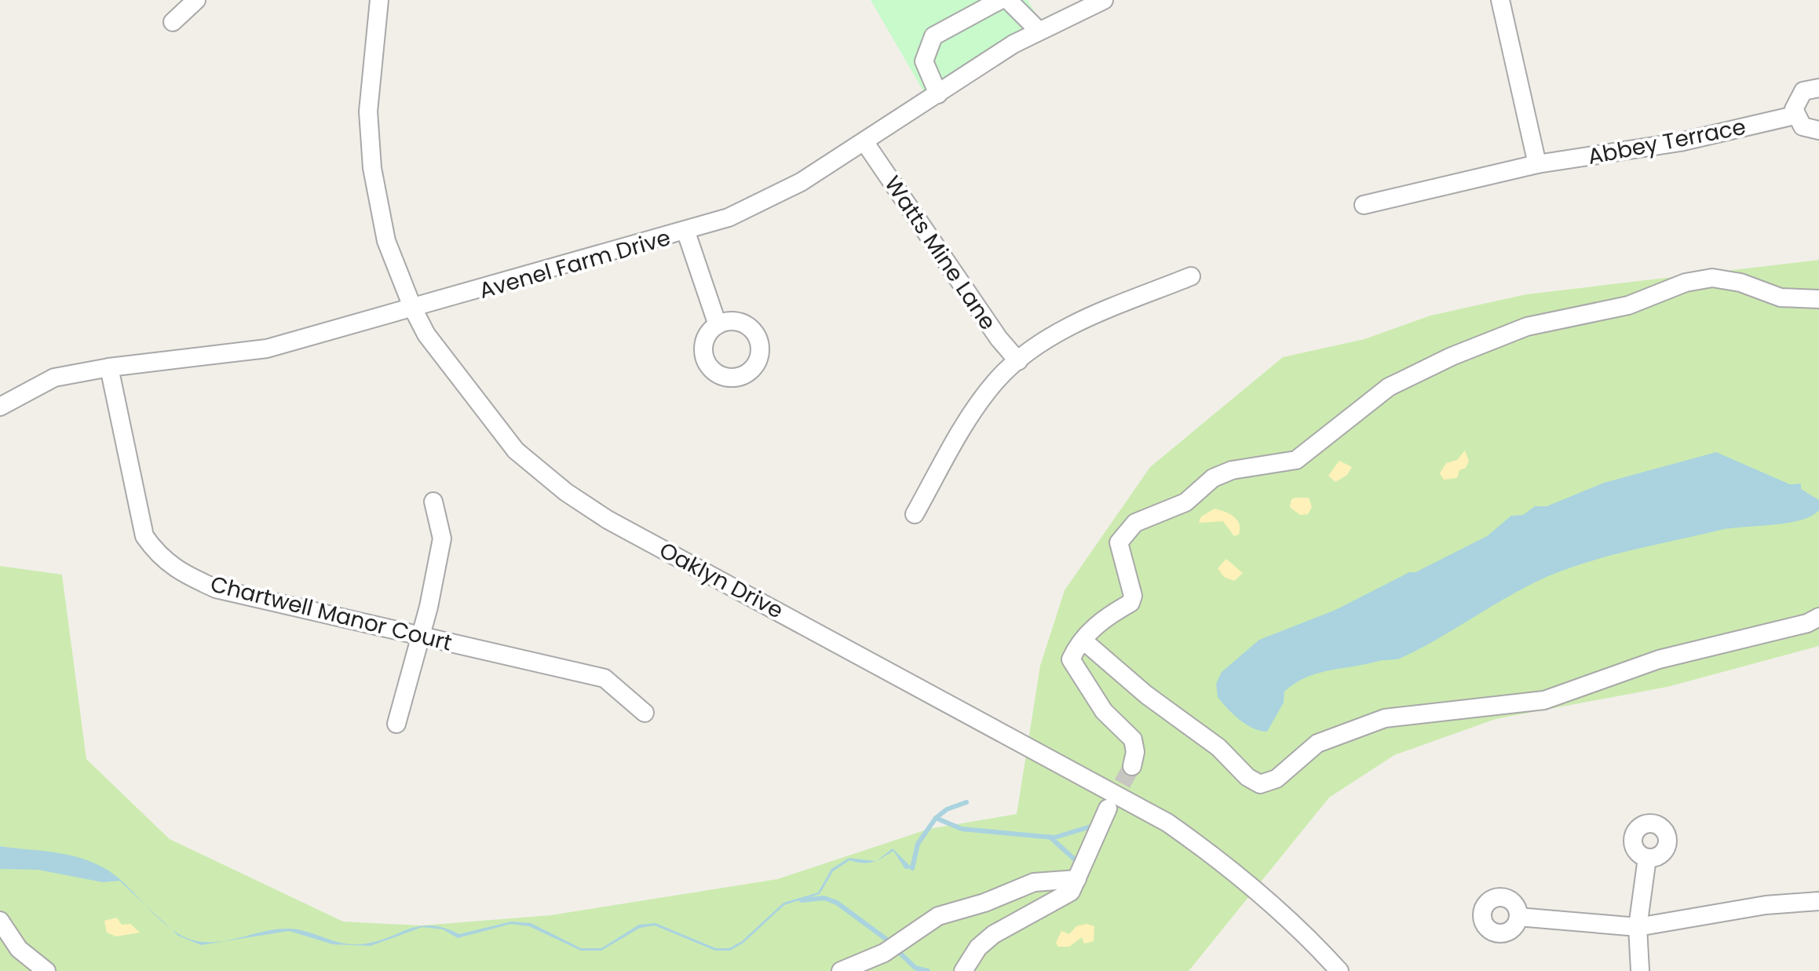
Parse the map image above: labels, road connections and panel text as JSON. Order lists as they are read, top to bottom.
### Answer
{
  "streets": {
    "street": [
      "Abbey Terrace",
      "Watts Mine Lane",
      "Avenel Farm Drive",
      "Oaklyn Drive",
      "Chartwell Manor Court"
    ]
  },
  "crossings": [
    ["Watts Mine Lane", "Avenel Farm Drive"],
    ["Avenel Farm Drive", "Oaklyn Drive"],
    ["Avenel Farm Drive", "Chartwell Manor Court"]
  ]
}
